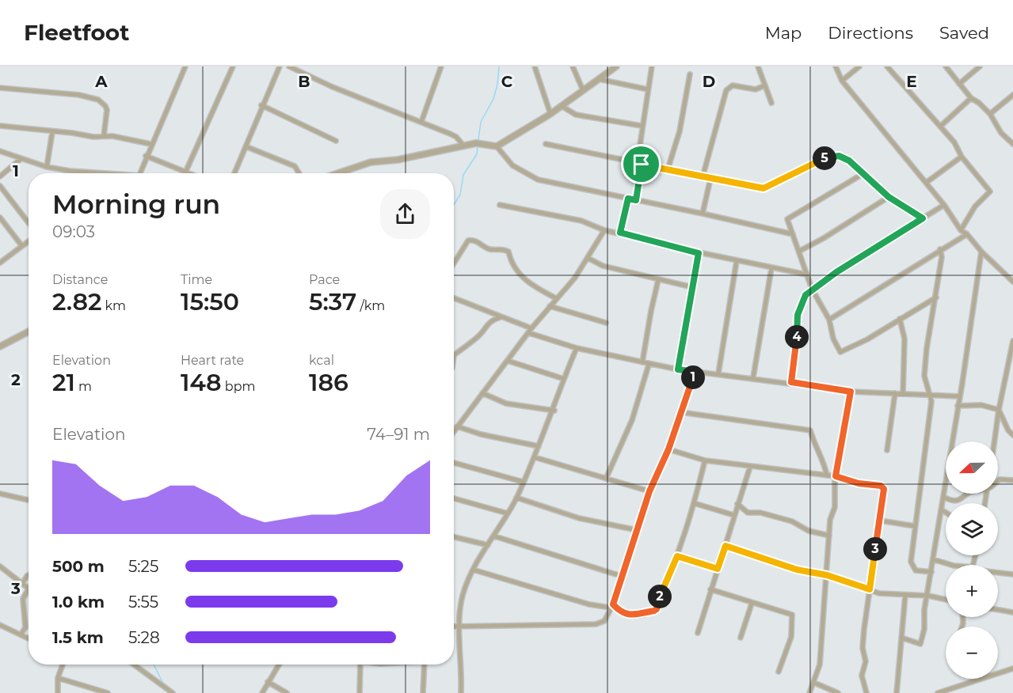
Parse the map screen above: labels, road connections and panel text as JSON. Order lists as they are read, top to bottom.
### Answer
{
  "north": "left",
  "page": {
    "header": "Fleetfoot",
    "nav": ["Map", "Directions", "Saved"],
    "pins": [
      "5",
      "4",
      "1",
      "3",
      "2"
    ],
    "heading": ["Morning run", "09:03"],
    "stats": [
      ["Distance", "2.82 km"],
      ["Time", "15:50"],
      ["Pace", "5:37 /km"],
      ["Elevation", "21 m"],
      ["Heart rate", "148 bpm"],
      ["kcal", "186"]
    ],
    "chart": ["Elevation", "74–91 m"],
    "map_buttons": ["+", "−"],
    "list": [
      {
        "name": "500 m",
        "note": "5:25"
      },
      {
        "name": "1.0 km",
        "note": "5:55"
      },
      {
        "name": "1.5 km",
        "note": "5:28"
      }
    ]
  },
  "grid": {
    "columns": [
      "A",
      "B",
      "C",
      "D",
      "E"
    ],
    "rows": ["1", "2", "3"]
  }
}
